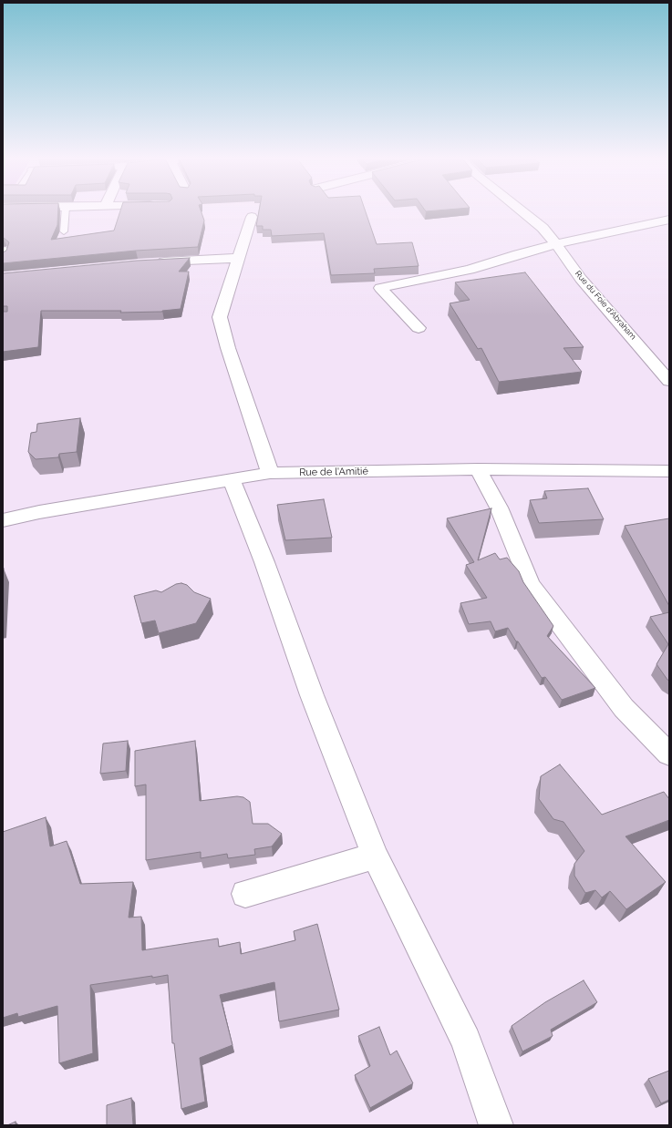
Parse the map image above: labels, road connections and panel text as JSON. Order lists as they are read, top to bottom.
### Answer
{
  "streets": {
    "street": ["Rue du Foie d'Abraham", "Rue de l'Amitié"]
  }
}
